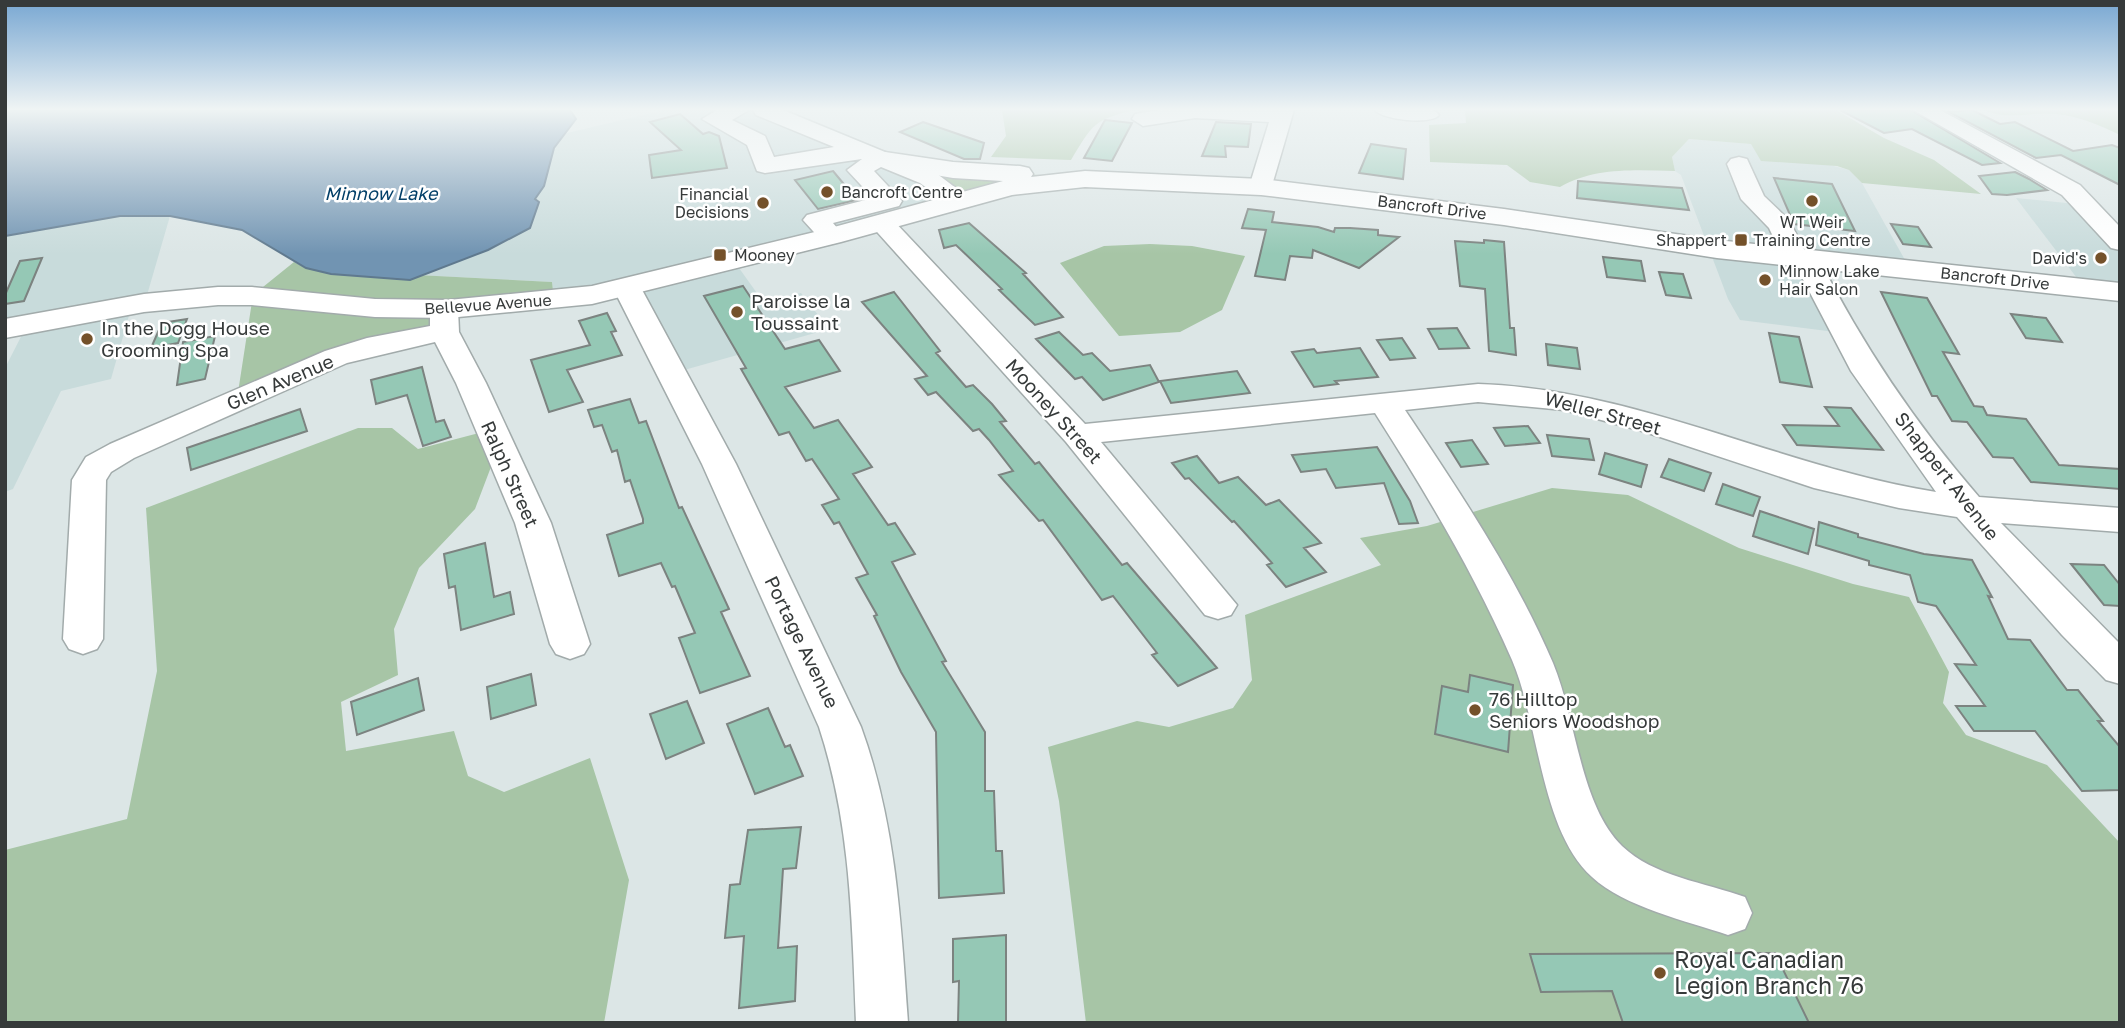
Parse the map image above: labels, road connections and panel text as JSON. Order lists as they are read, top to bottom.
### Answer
{
  "streets": {
    "main road": ["Bancroft Drive", "Bellevue Avenue"],
    "street": [
      "Glen Avenue",
      "Mooney Street",
      "Weller Street",
      "Ralph Street",
      "Shappert Avenue",
      "Portage Avenue"
    ]
  },
  "crossings": [
    ["Bancroft Drive", "Bellevue Avenue"],
    ["Bancroft Drive", "Shappert Avenue"],
    ["Bellevue Avenue", "Glen Avenue"],
    ["Bellevue Avenue", "Mooney Street"],
    ["Bellevue Avenue", "Ralph Street"],
    ["Bellevue Avenue", "Portage Avenue"],
    ["Glen Avenue", "Ralph Street"],
    ["Mooney Street", "Weller Street"],
    ["Weller Street", "Shappert Avenue"]
  ],
  "water": ["Minnow Lake"],
  "places": {
    "other": [
      "Bancroft Centre",
      "WT Weir Training Centre",
      "Financial Decisions",
      "David's",
      "Minnow Lake Hair Salon",
      "Paroisse la Toussaint",
      "In the Dogg House Grooming Spa",
      "76 Hilltop Seniors Woodshop",
      "Royal Canadian Legion Branch 76"
    ],
    "transit": ["Shappert", "Mooney"]
  }
}
